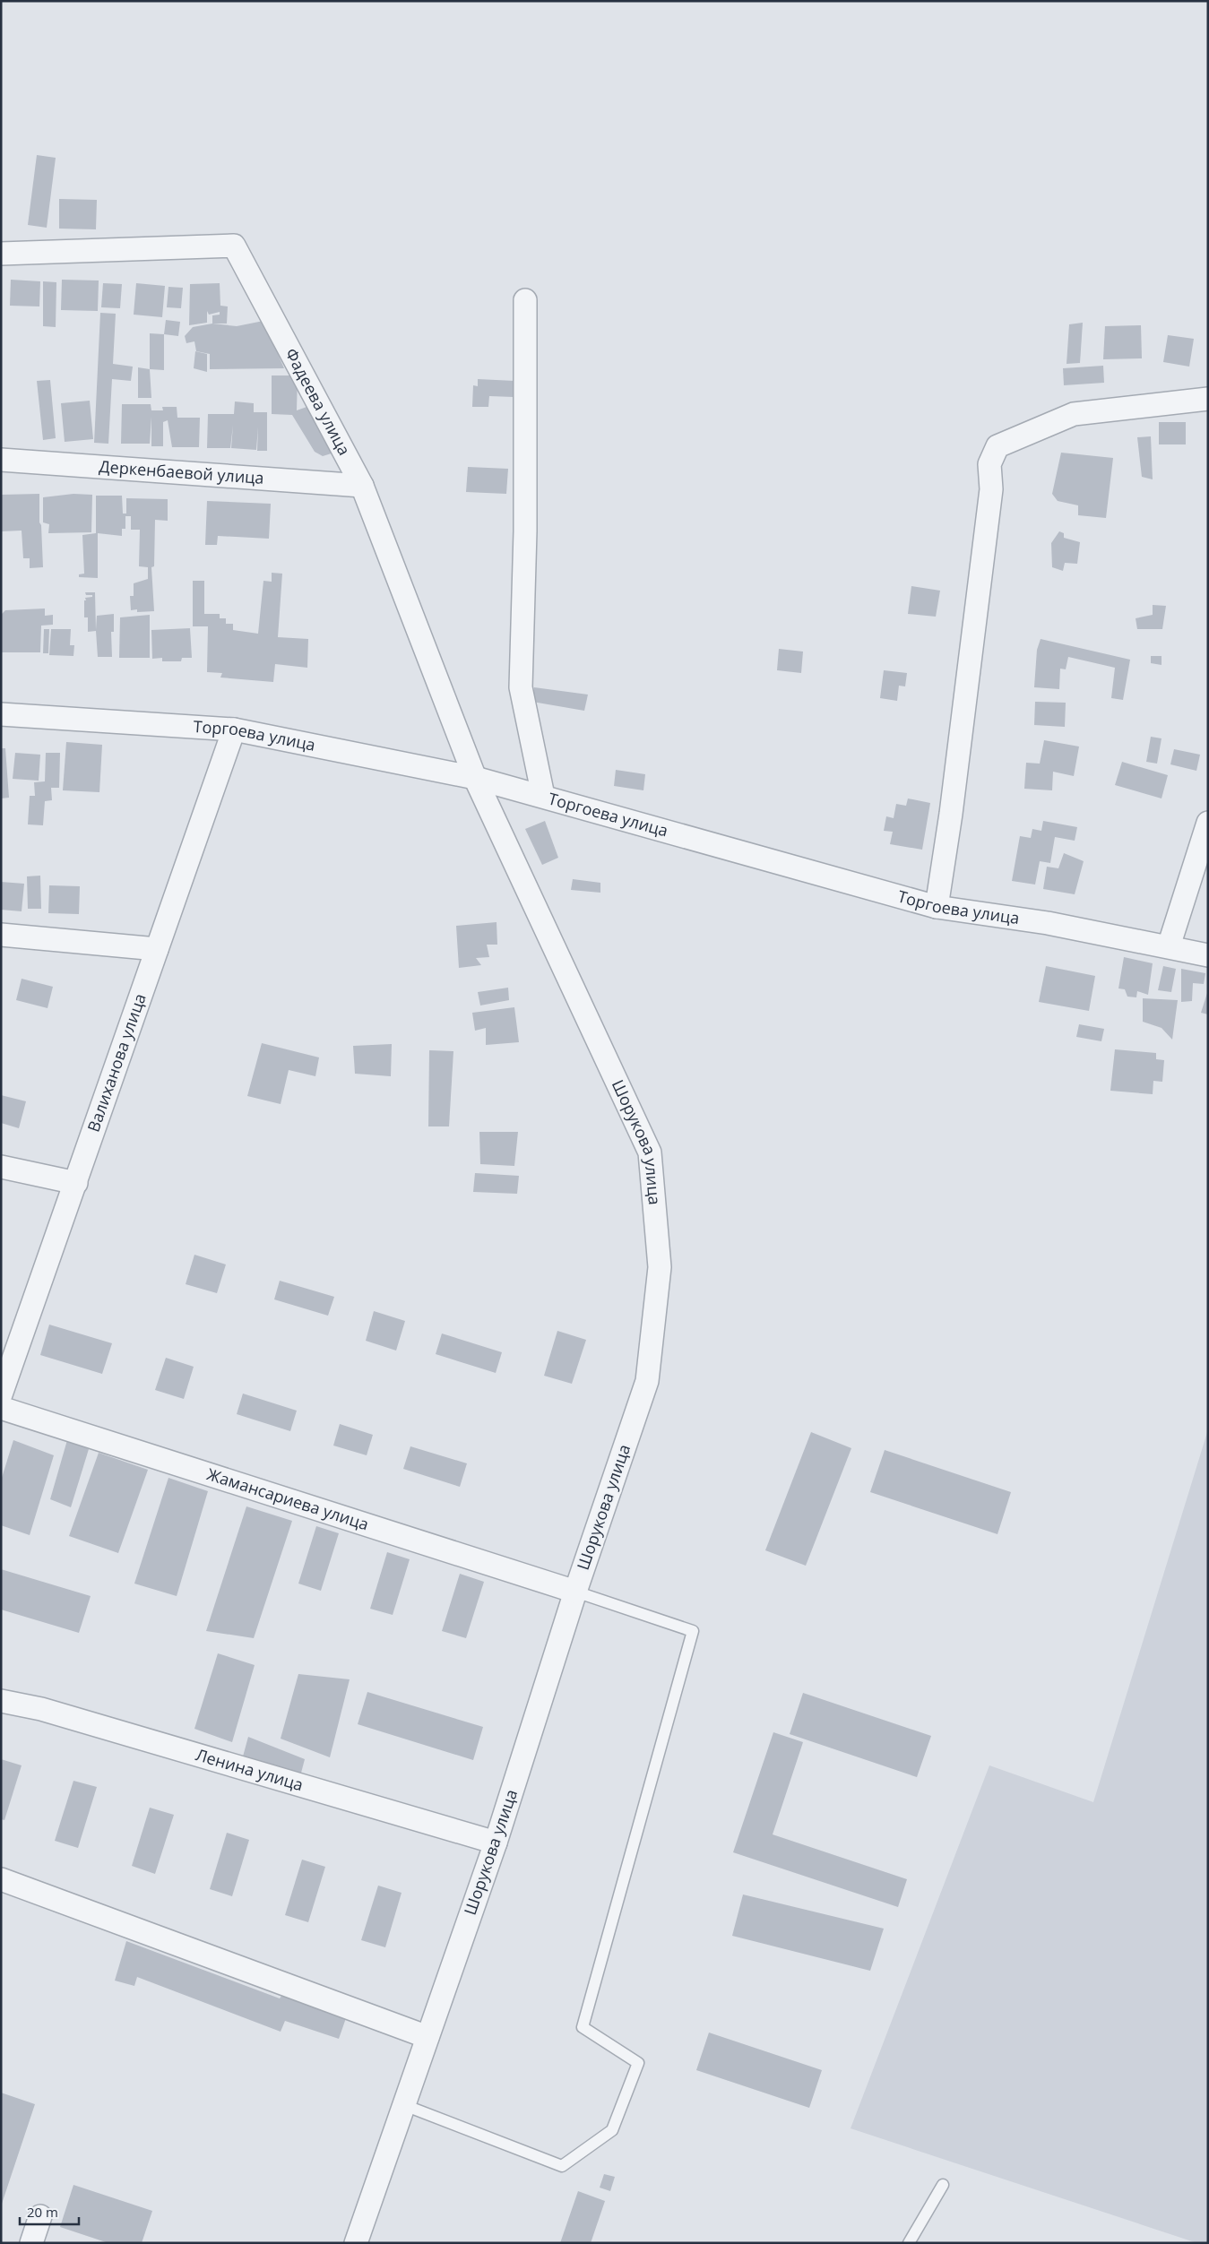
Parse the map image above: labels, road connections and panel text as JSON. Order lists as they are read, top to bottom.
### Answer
{
  "streets": {
    "street": [
      "Фадеева улица",
      "Деркенбаевой улица",
      "Торгоева улица",
      "Валиханова улица",
      "Шорукова улица",
      "Жамансариева улица",
      "Ленина улица"
    ]
  },
  "crossings": [
    ["Фадеева улица", "Деркенбаевой улица"],
    ["Фадеева улица", "Торгоева улица"],
    ["Фадеева улица", "Шорукова улица"],
    ["Торгоева улица", "Валиханова улица"],
    ["Торгоева улица", "Шорукова улица"],
    ["Шорукова улица", "Жамансариева улица"],
    ["Шорукова улица", "Ленина улица"]
  ],
  "scale_bar": "20 m"
}
